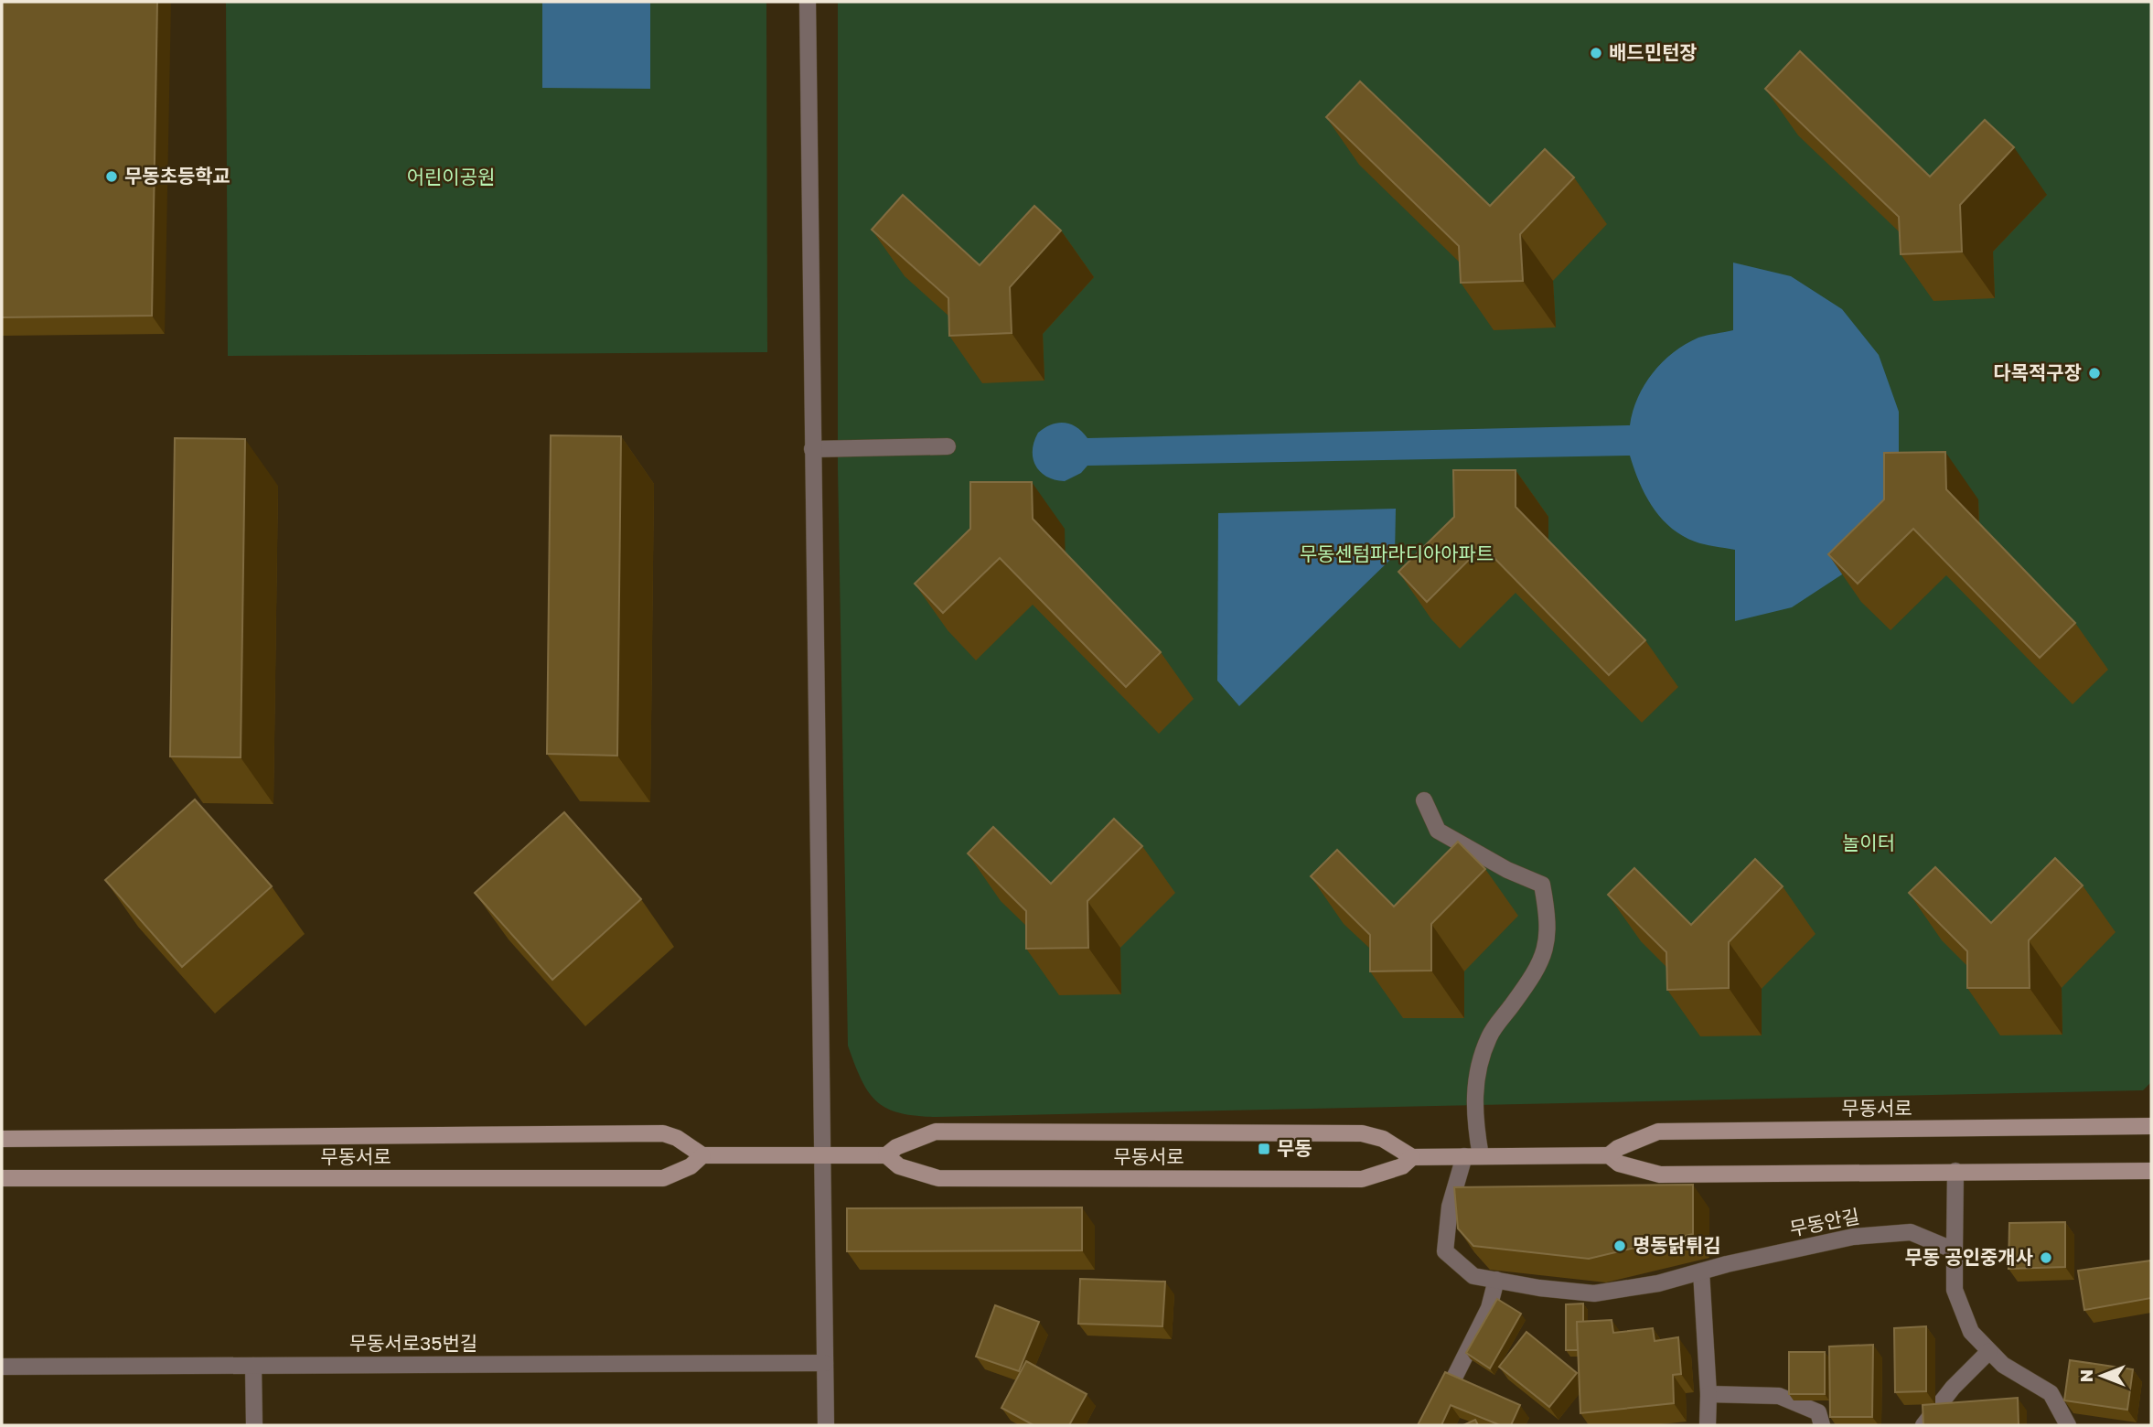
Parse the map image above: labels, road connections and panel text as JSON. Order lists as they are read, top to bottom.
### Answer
{
  "streets": {
    "main road": ["무동서로"],
    "street": ["무동안길", "무동서로35번길"]
  },
  "crossings": [
    ["무동서로", "무동안길"]
  ],
  "parks": ["어린이공원", "무동센텀파라디아아파트", "놀이터"],
  "places": {
    "other": [
      "배드민턴장",
      "무동초등학교",
      "다목적구장",
      "명동닭튀김",
      "무동 공인중개사"
    ],
    "transit": ["무동"]
  },
  "north": "left"
}
